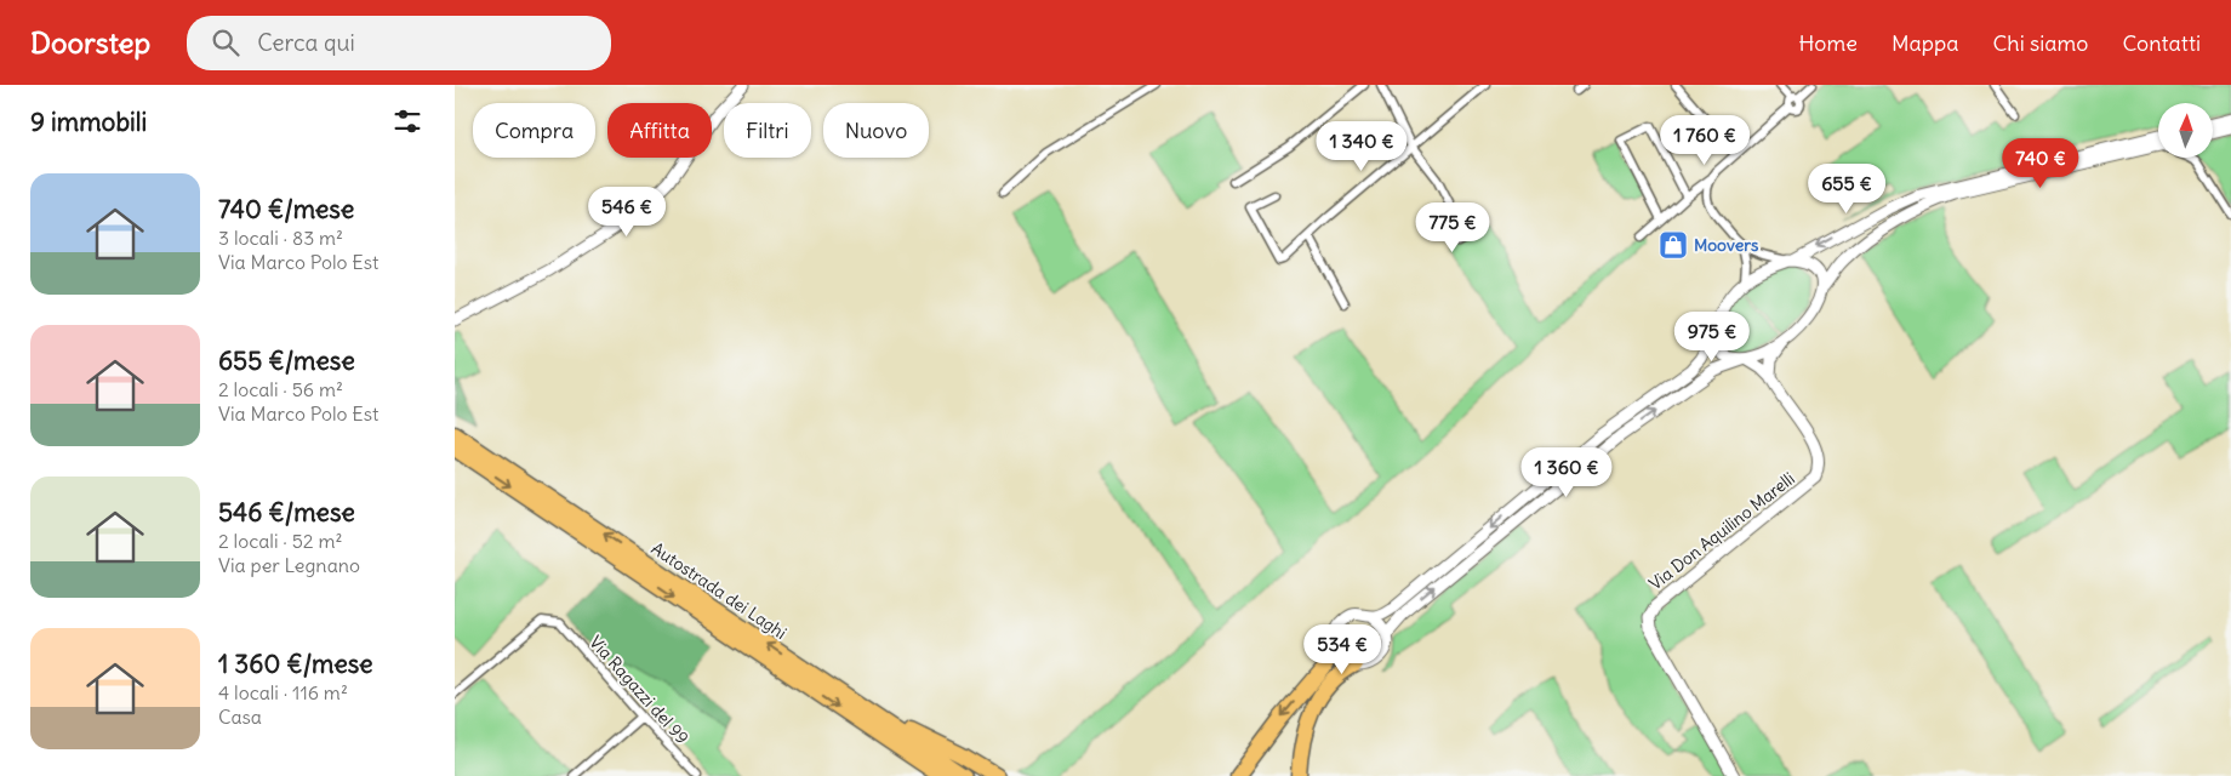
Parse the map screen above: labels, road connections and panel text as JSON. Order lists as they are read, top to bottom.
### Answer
{
  "streets": {
    "highway": ["Autostrada dei Laghi"],
    "street": ["Via Don Aquilino Marelli", "Via Ragazzi del 99"]
  },
  "places": {
    "shop": ["Moovers"]
  },
  "north": "top",
  "page": {
    "header": "Doorstep",
    "search": "Cerca qui",
    "nav": [
      "Home",
      "Mappa",
      "Chi siamo",
      "Contatti"
    ],
    "heading": "9 immobili",
    "chip": [
      "Compra",
      "Affitta",
      "Filtri",
      "Nuovo"
    ],
    "price": [
      "1 760 €",
      "1 340 €",
      "740 €",
      "655 €",
      "546 €",
      "775 €",
      "975 €",
      "1 360 €",
      "534 €"
    ],
    "list": [
      {
        "name": "740 €/mese",
        "note": "3 locali · 83 m² · Via Marco Polo Est"
      },
      {
        "name": "655 €/mese",
        "note": "2 locali · 56 m² · Via Marco Polo Est"
      },
      {
        "name": "546 €/mese",
        "note": "2 locali · 52 m² · Via per Legnano"
      },
      {
        "name": "1 360 €/mese",
        "note": "4 locali · 116 m² · Casa"
      }
    ]
  }
}
